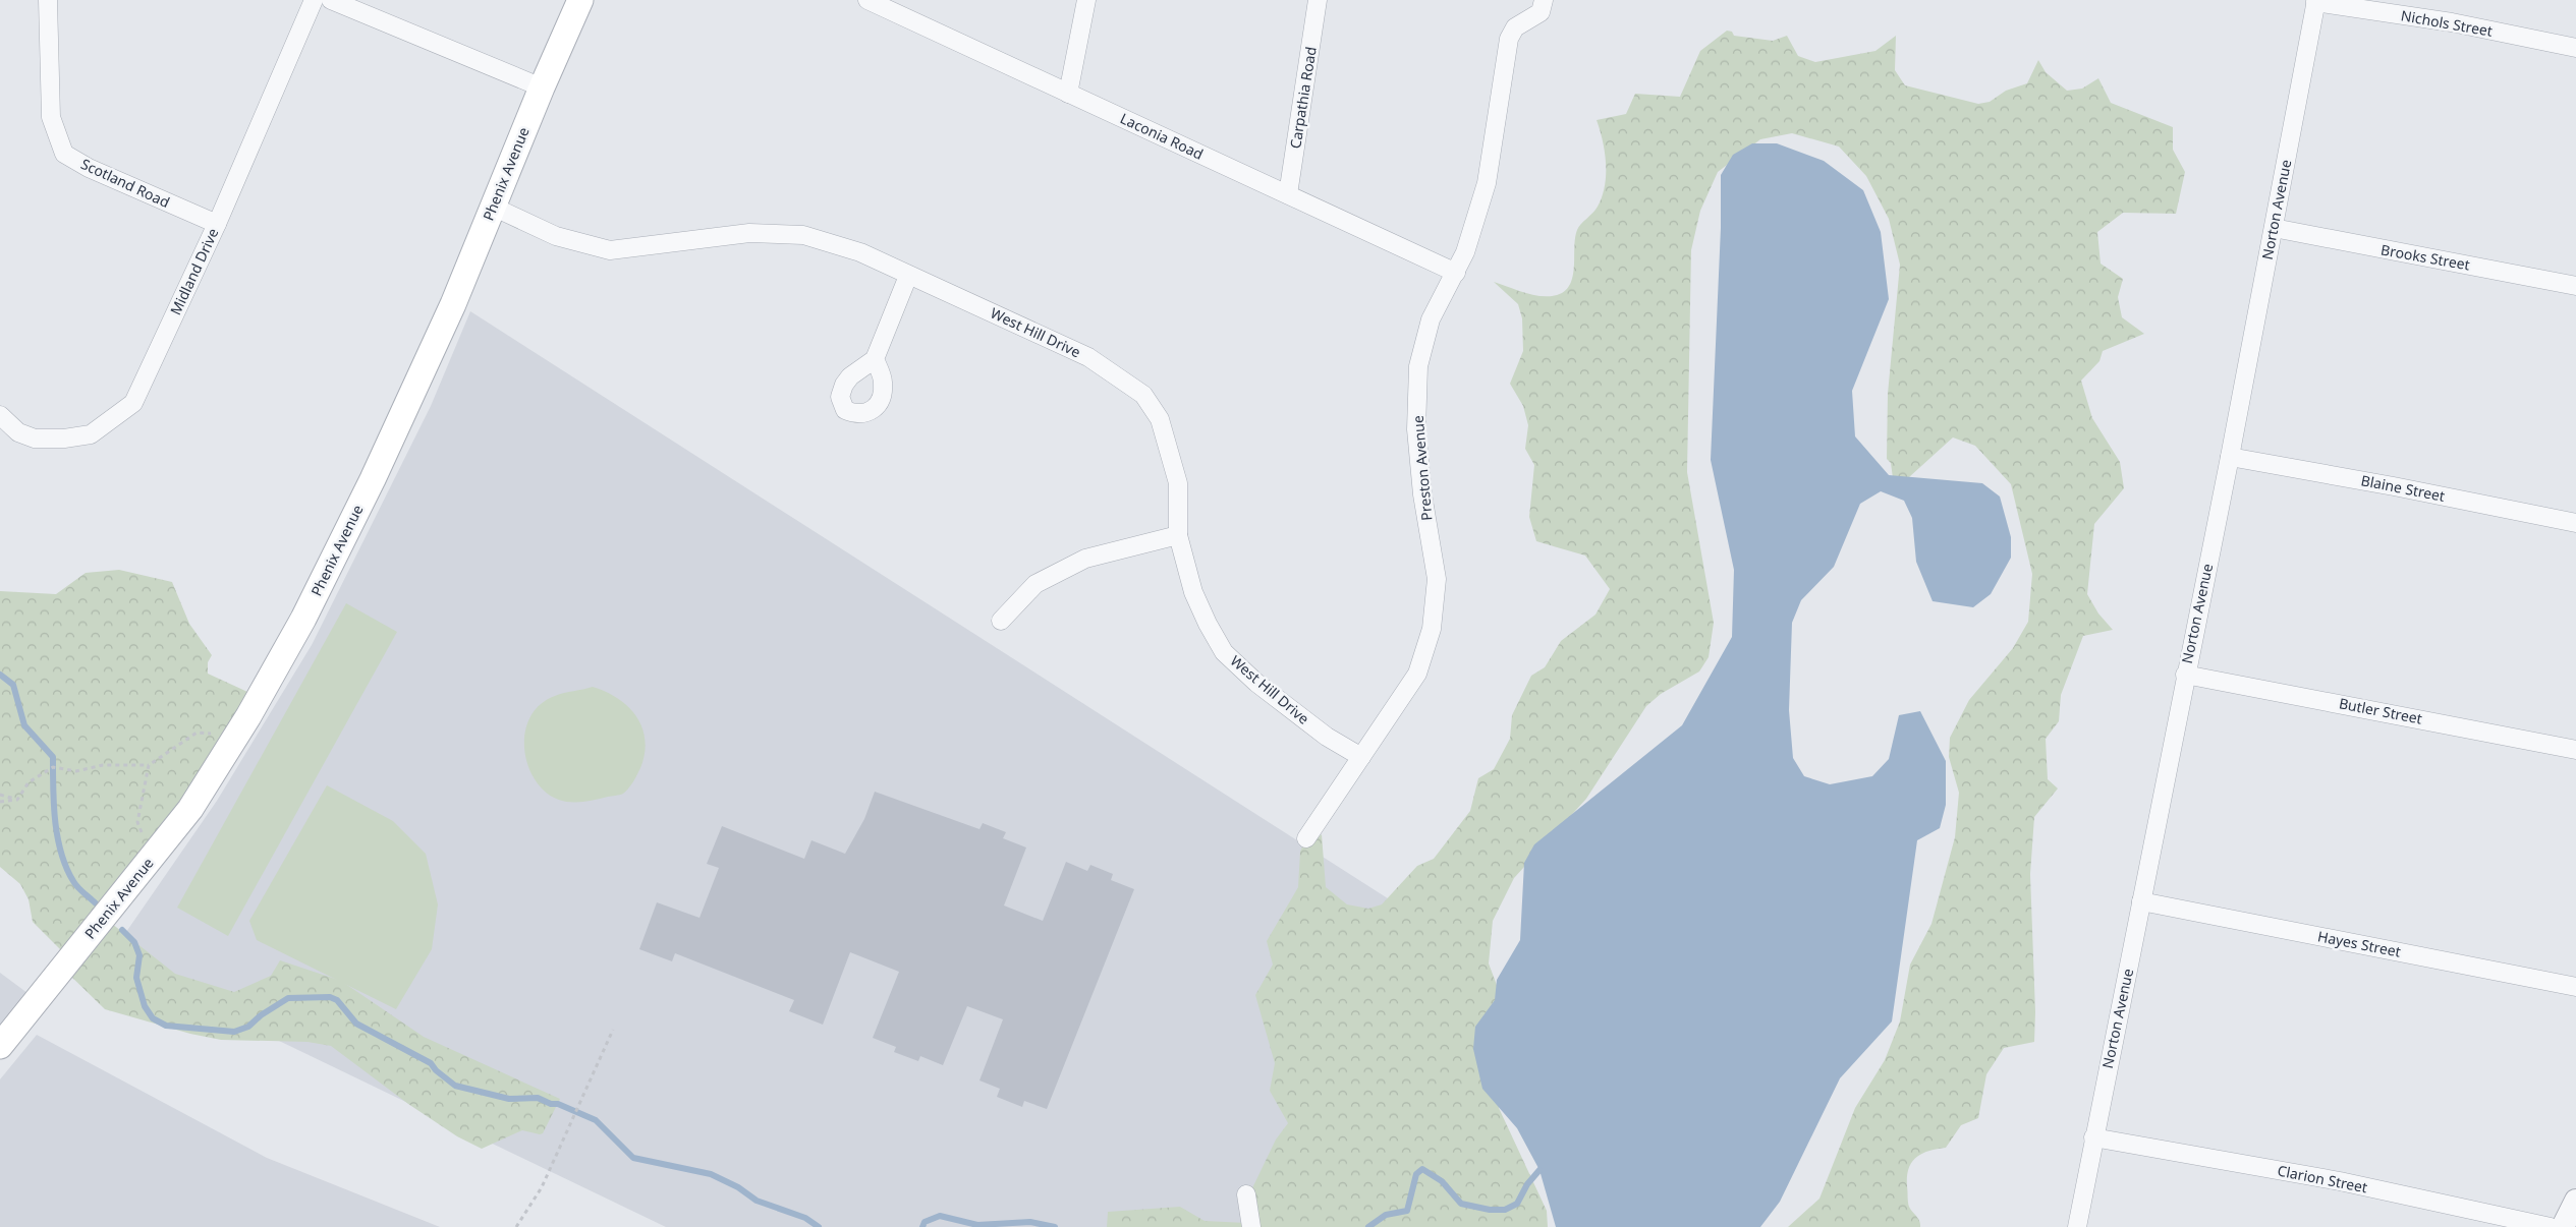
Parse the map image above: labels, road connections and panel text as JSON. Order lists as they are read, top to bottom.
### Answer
{
  "streets": {
    "main road": ["Phenix Avenue"],
    "street": [
      "Nichols Street",
      "Carpathia Road",
      "Laconia Road",
      "Scotland Road",
      "Norton Avenue",
      "Brooks Street",
      "Midland Drive",
      "West Hill Drive",
      "Preston Avenue",
      "Blaine Street",
      "Butler Street",
      "Hayes Street",
      "Clarion Street"
    ]
  },
  "crossings": [
    ["Nichols Street", "Norton Avenue"],
    ["Carpathia Road", "Laconia Road"],
    ["Laconia Road", "Preston Avenue"],
    ["Phenix Avenue", "West Hill Drive"],
    ["Scotland Road", "Midland Drive"],
    ["Norton Avenue", "Brooks Street"],
    ["Norton Avenue", "Blaine Street"],
    ["Norton Avenue", "Butler Street"],
    ["Norton Avenue", "Hayes Street"],
    ["Norton Avenue", "Clarion Street"],
    ["West Hill Drive", "Preston Avenue"]
  ]
}
